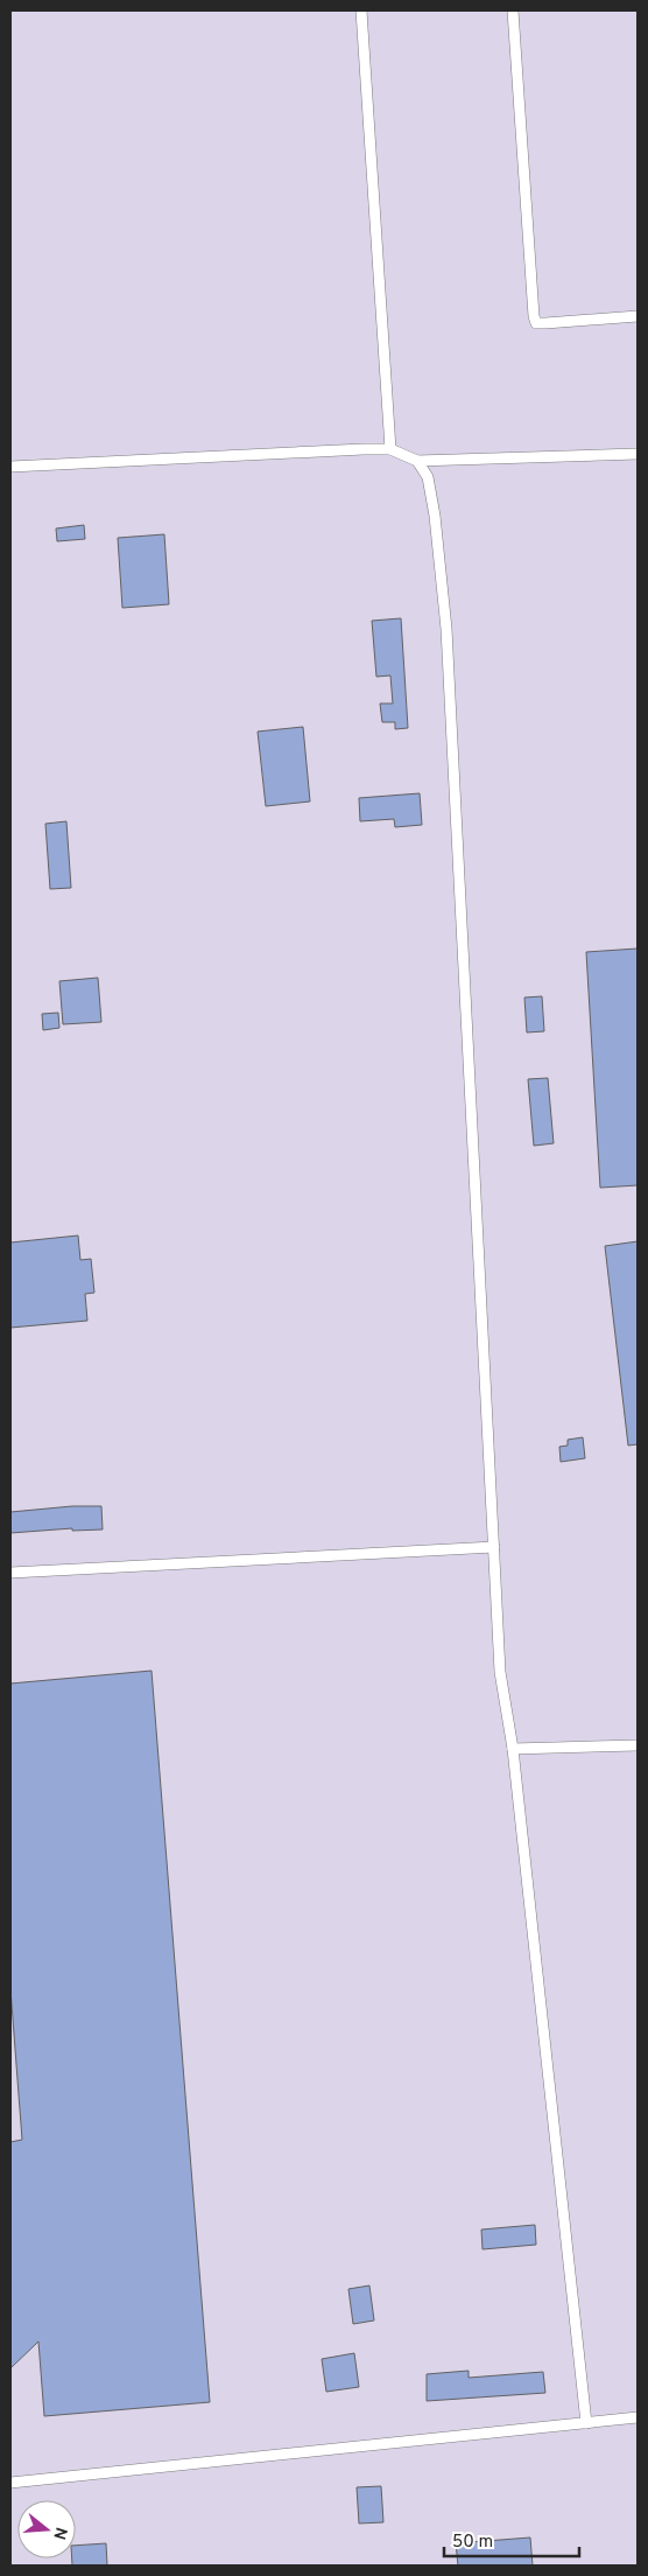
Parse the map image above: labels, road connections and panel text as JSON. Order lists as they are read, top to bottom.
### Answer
{
  "scale_bar": "50 m",
  "north": "right"
}
